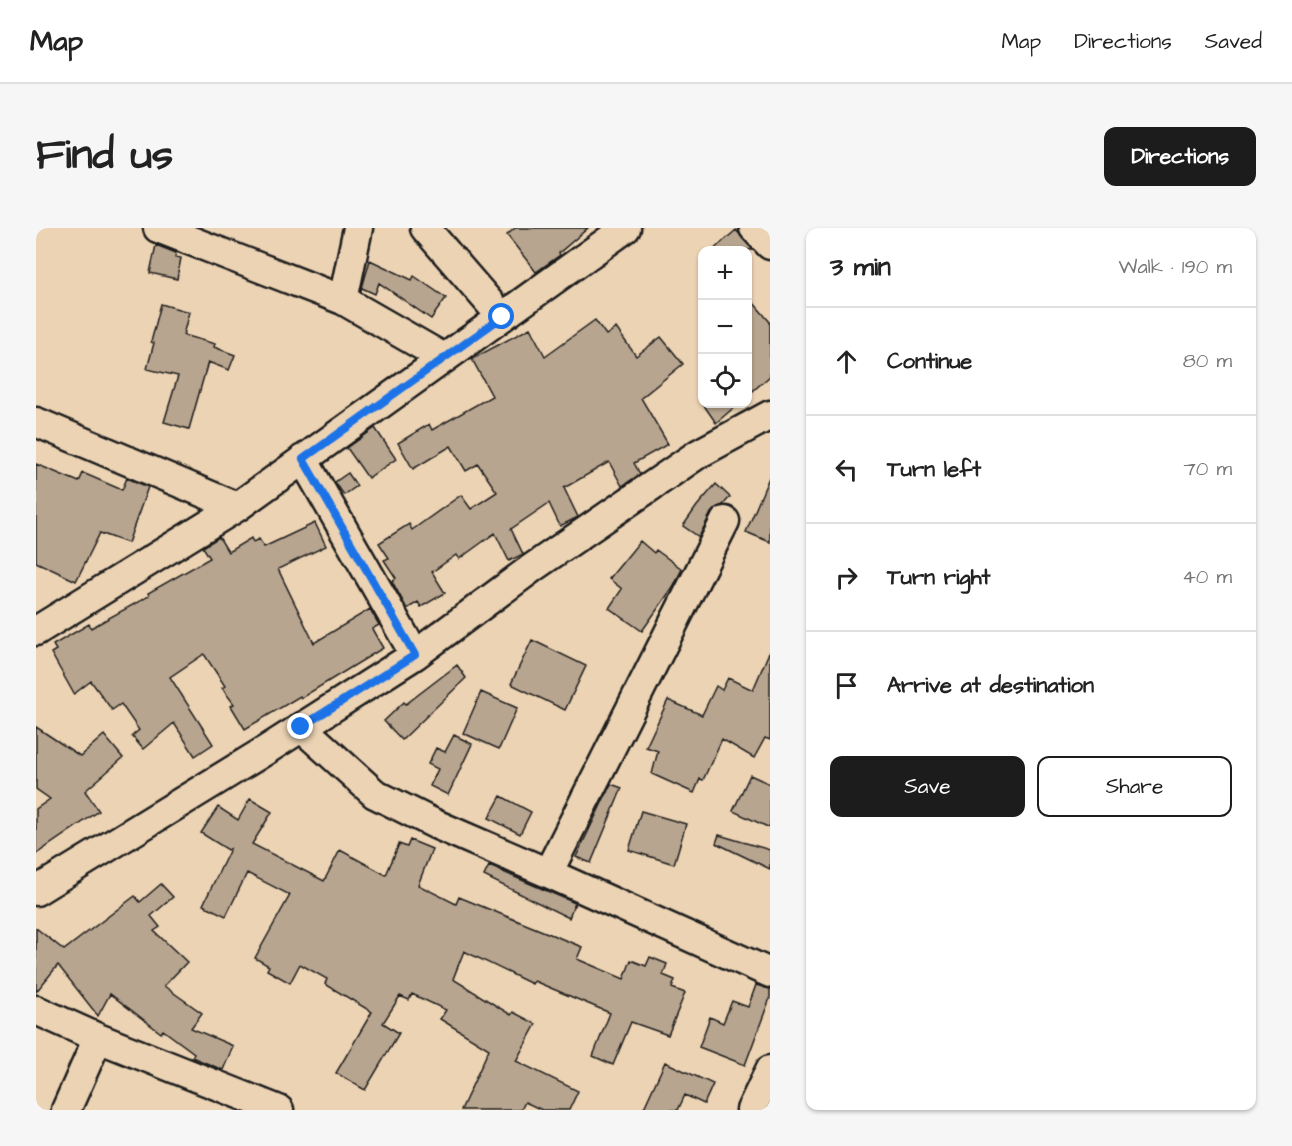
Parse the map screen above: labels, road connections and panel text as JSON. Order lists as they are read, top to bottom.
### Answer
{
  "page": {
    "header": "Map",
    "nav": ["Map", "Directions", "Saved"],
    "title": "Find us",
    "buttons": [
      "Directions",
      ["Save", "Share"]
    ],
    "heading": ["3 min", "Walk · 190 m"],
    "map_buttons": ["+", "−"],
    "list": [
      ["Continue", "80 m"],
      ["Turn left", "70 m"],
      ["Turn right", "40 m"],
      "Arrive at destination"
    ]
  }
}
